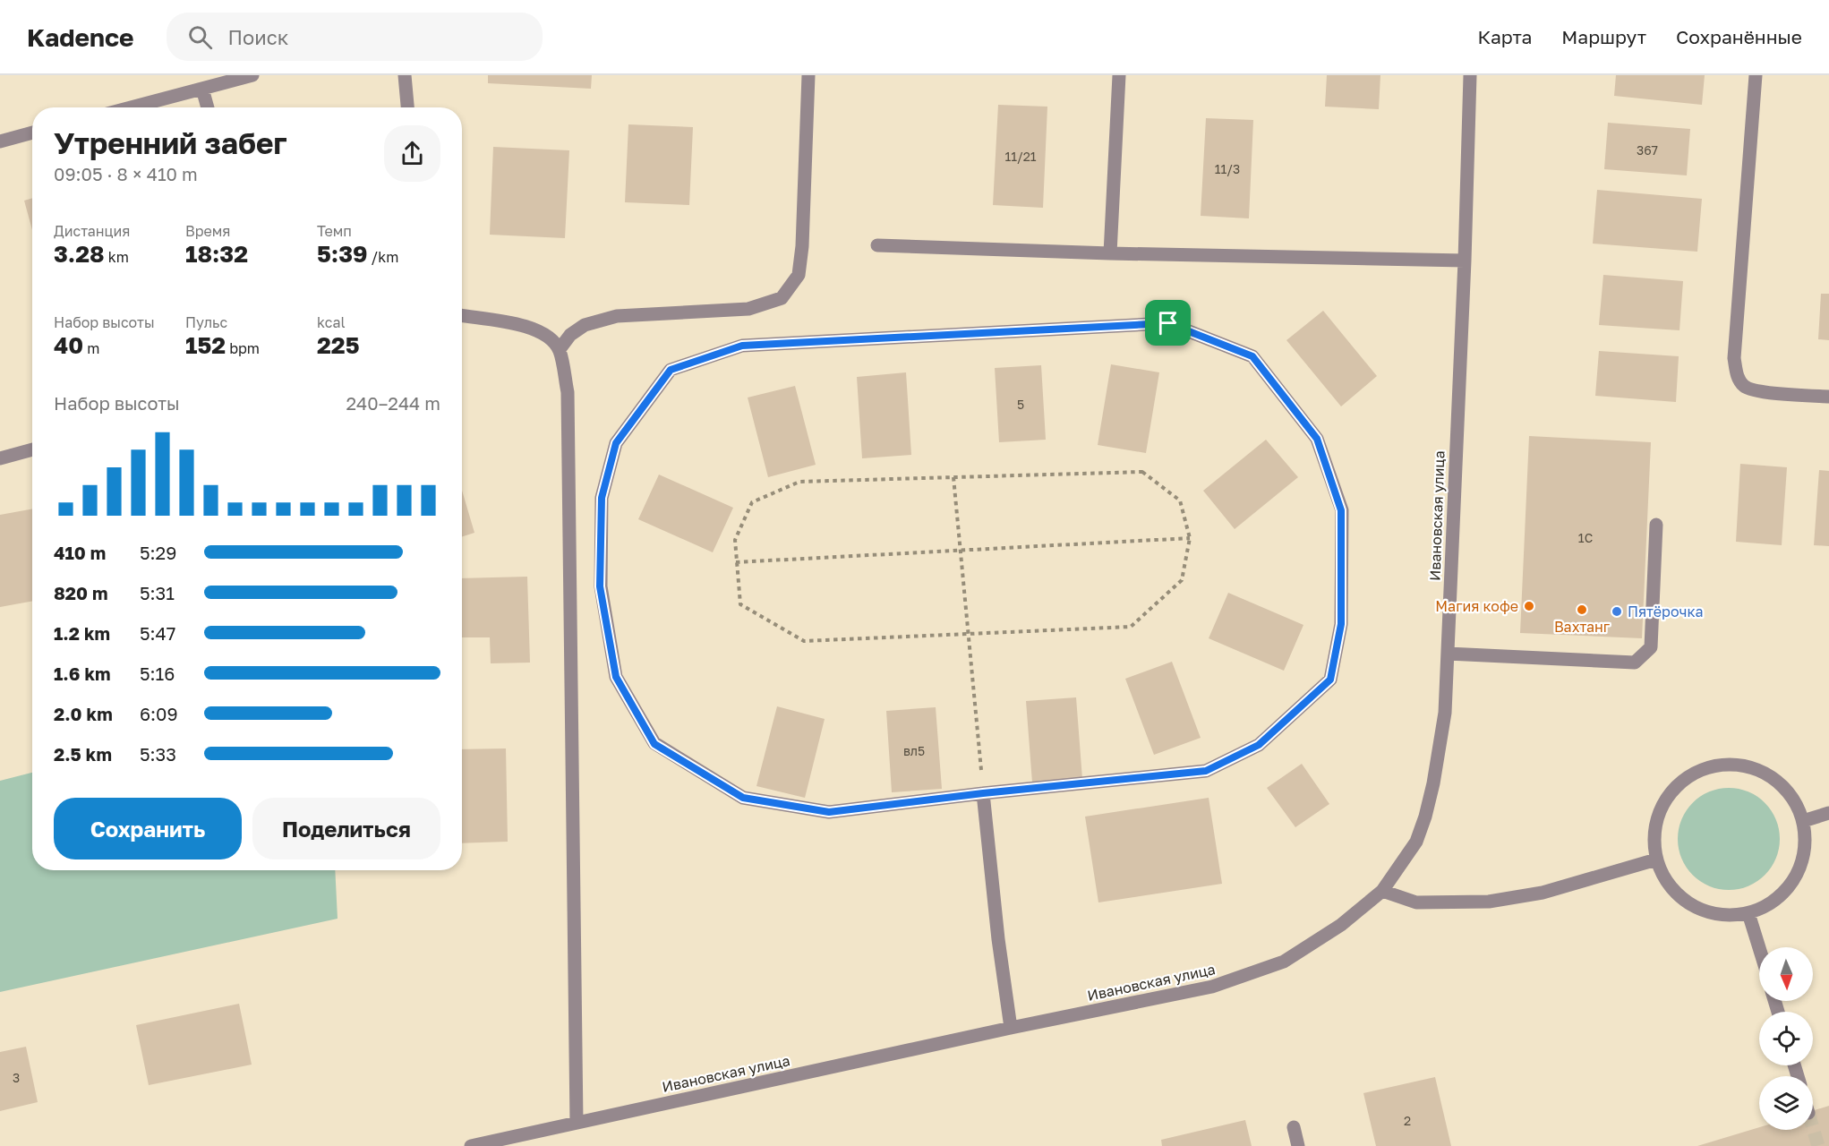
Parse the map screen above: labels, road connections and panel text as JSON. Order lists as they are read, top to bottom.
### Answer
{
  "streets": {
    "street": ["Ивановская улица"]
  },
  "places": ["Магия кофе", "Вахтанг", "Пятёрочка"],
  "house_numbers": [
    "367",
    "11/21",
    "11/3",
    "5",
    "1С",
    "вл5",
    "3",
    "2"
  ],
  "north": "bottom",
  "page": {
    "header": "Kadence",
    "search": "Поиск",
    "nav": ["Карта", "Маршрут", "Сохранённые"],
    "heading": ["Утренний забег", "09:05 · 8 × 410 m"],
    "stats": [
      ["Дистанция", "3.28 km"],
      ["Время", "18:32"],
      ["Темп", "5:39 /km"],
      ["Набор высоты", "40 m"],
      ["Пульс", "152 bpm"],
      ["kcal", "225"]
    ],
    "chart": ["Набор высоты", "240–244 m"],
    "list": [
      {
        "name": "410 m",
        "note": "5:29"
      },
      {
        "name": "820 m",
        "note": "5:31"
      },
      {
        "name": "1.2 km",
        "note": "5:47"
      },
      {
        "name": "1.6 km",
        "note": "5:16"
      },
      {
        "name": "2.0 km",
        "note": "6:09"
      },
      {
        "name": "2.5 km",
        "note": "5:33"
      }
    ],
    "buttons": ["Сохранить", "Поделиться"]
  }
}
